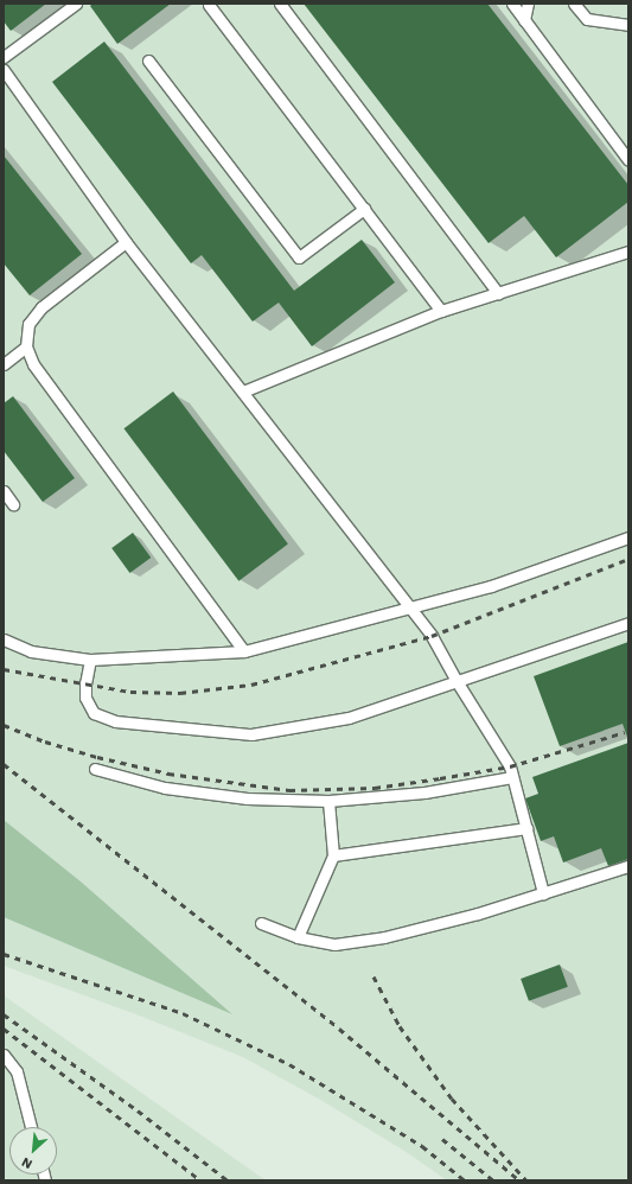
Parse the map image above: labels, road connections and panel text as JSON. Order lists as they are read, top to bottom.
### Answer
{
  "north": "bottom left"
}
